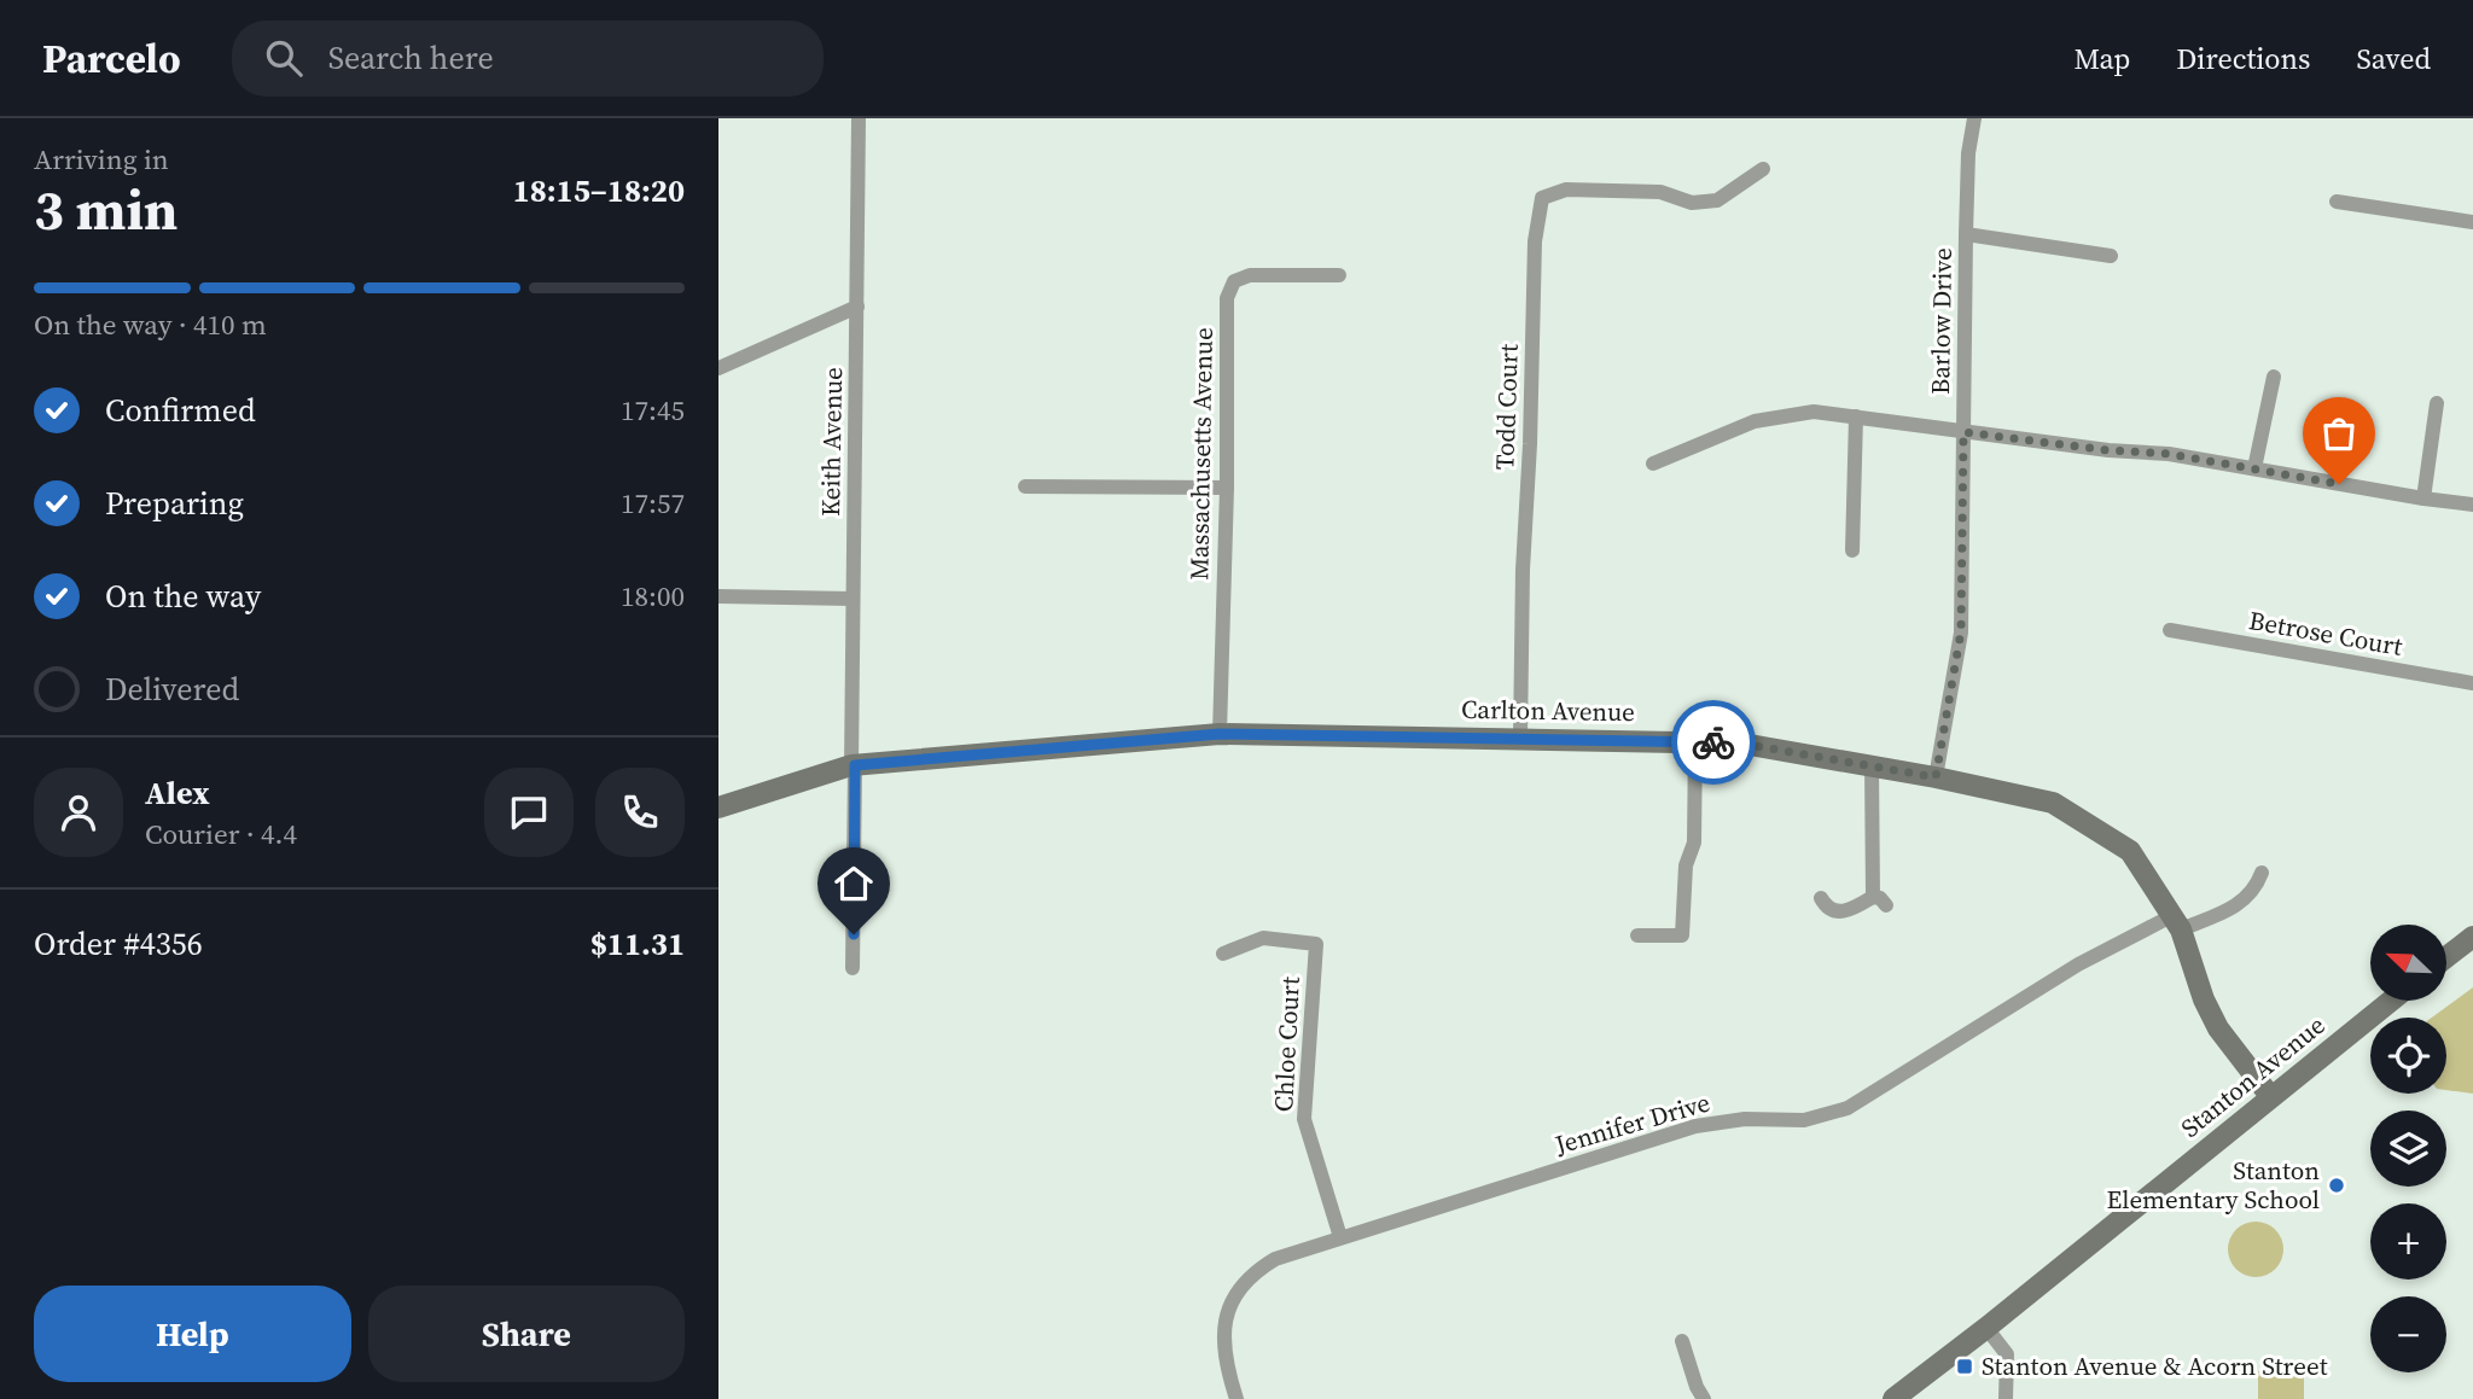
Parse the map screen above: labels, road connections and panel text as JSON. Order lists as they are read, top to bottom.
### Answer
{
  "streets": {
    "street": [
      "Barlow Drive",
      "Todd Court",
      "Keith Avenue",
      "Massachusetts Avenue",
      "Betrose Court",
      "Carlton Avenue",
      "Chloe Court",
      "Stanton Avenue",
      "Jennifer Drive"
    ]
  },
  "crossings": [
    ["Barlow Drive", "Carlton Avenue"],
    ["Todd Court", "Carlton Avenue"],
    ["Keith Avenue", "Carlton Avenue"],
    ["Massachusetts Avenue", "Carlton Avenue"],
    ["Carlton Avenue", "Stanton Avenue"],
    ["Carlton Avenue", "Jennifer Drive"],
    ["Chloe Court", "Jennifer Drive"]
  ],
  "places": {
    "other": ["Stanton Elementary School"],
    "transit": ["Stanton Avenue & Acorn Street"]
  },
  "north": "top left",
  "page": {
    "header": "Parcelo",
    "search": "Search here",
    "nav": ["Map", "Directions", "Saved"],
    "heading": ["3 min", "Arriving in", "18:15–18:20"],
    "panel": [
      "Alex",
      "Courier · 4.4",
      "Order #4356",
      "$11.31"
    ],
    "bar": "On the way · 410 m",
    "list": [
      ["Confirmed", "17:45"],
      ["Preparing", "17:57"],
      ["On the way", "18:00"],
      "Delivered"
    ],
    "map_buttons": ["+", "−"],
    "buttons": ["Help", "Share"]
  }
}
